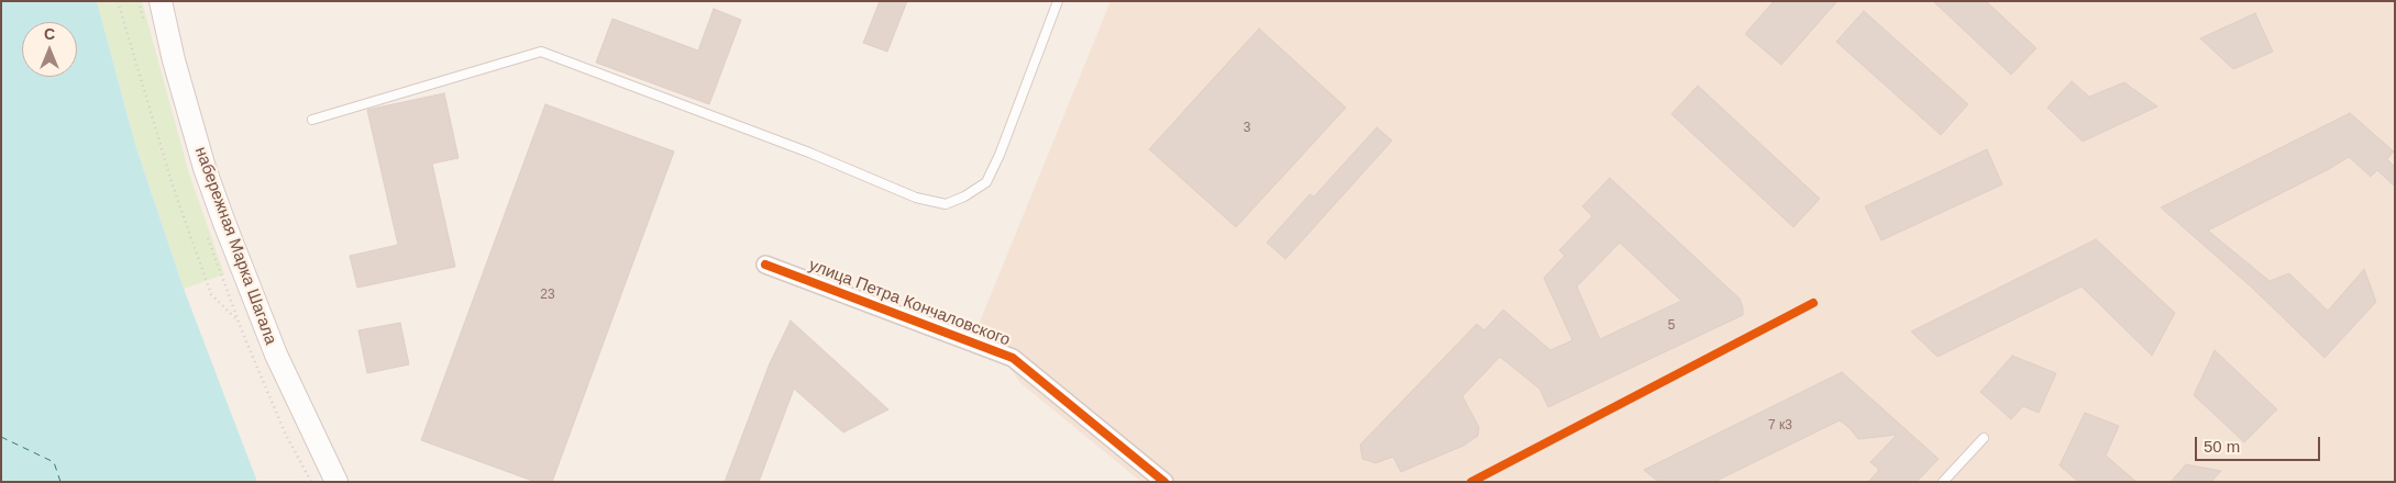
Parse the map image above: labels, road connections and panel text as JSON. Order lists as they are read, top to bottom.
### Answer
{
  "streets": {
    "main road": ["набережная Марка Шагала"],
    "street": ["улица Петра Кончаловского"]
  },
  "house_numbers": [
    "3",
    "23",
    "5",
    "7 к3"
  ],
  "scale_bar": "50 m",
  "north": "top"
}
